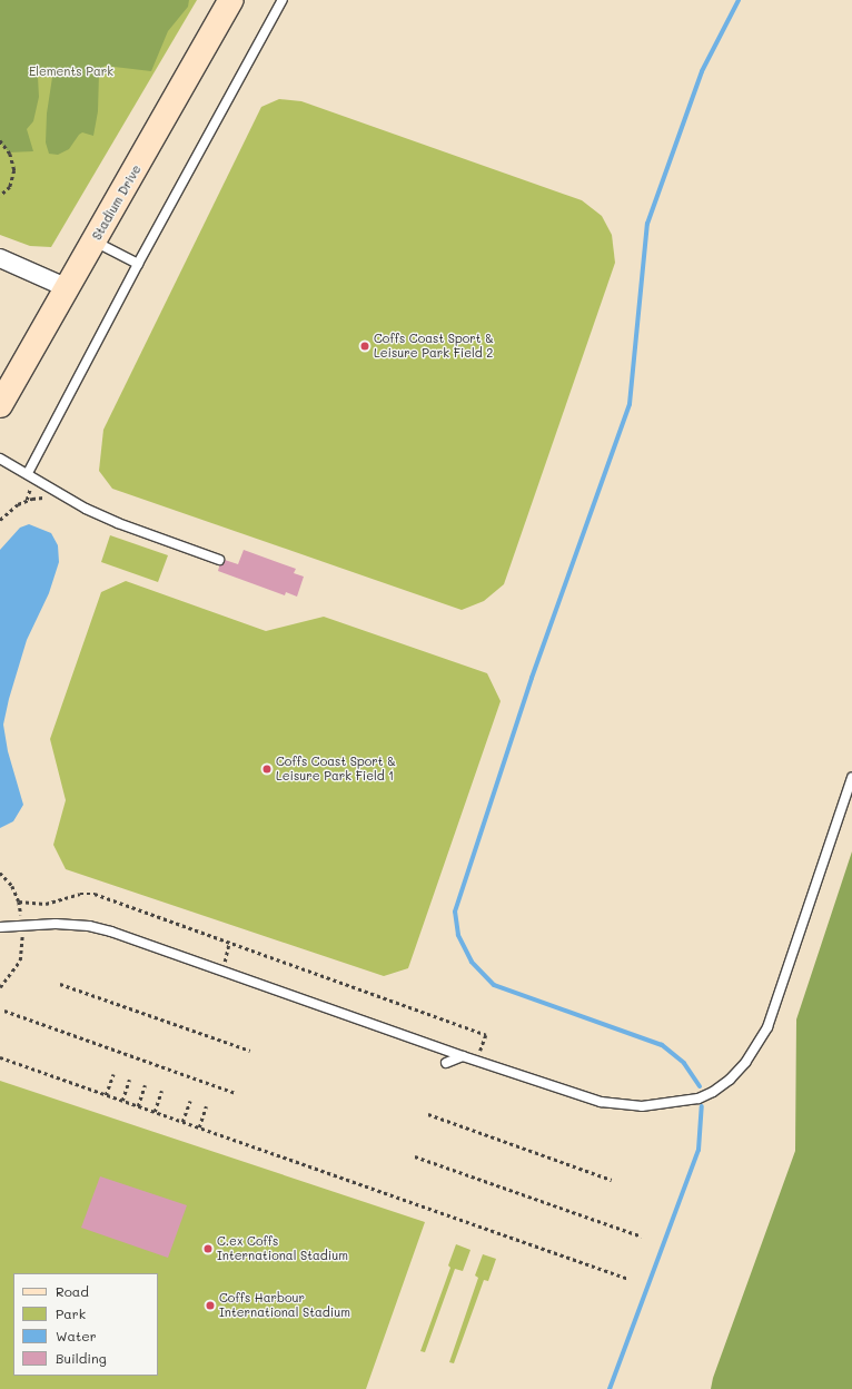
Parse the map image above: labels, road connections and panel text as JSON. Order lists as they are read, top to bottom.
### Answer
{
  "streets": {
    "main road": ["Stadium Drive"]
  },
  "parks": ["Elements Park"],
  "places": [
    "Coffs Coast Sport & Leisure Park Field 2",
    "Coffs Coast Sport & Leisure Park Field 1",
    "C.ex Coffs International Stadium",
    "Coffs Harbour International Stadium"
  ],
  "legend": [
    "Road",
    "Park",
    "Water",
    "Building"
  ]
}
